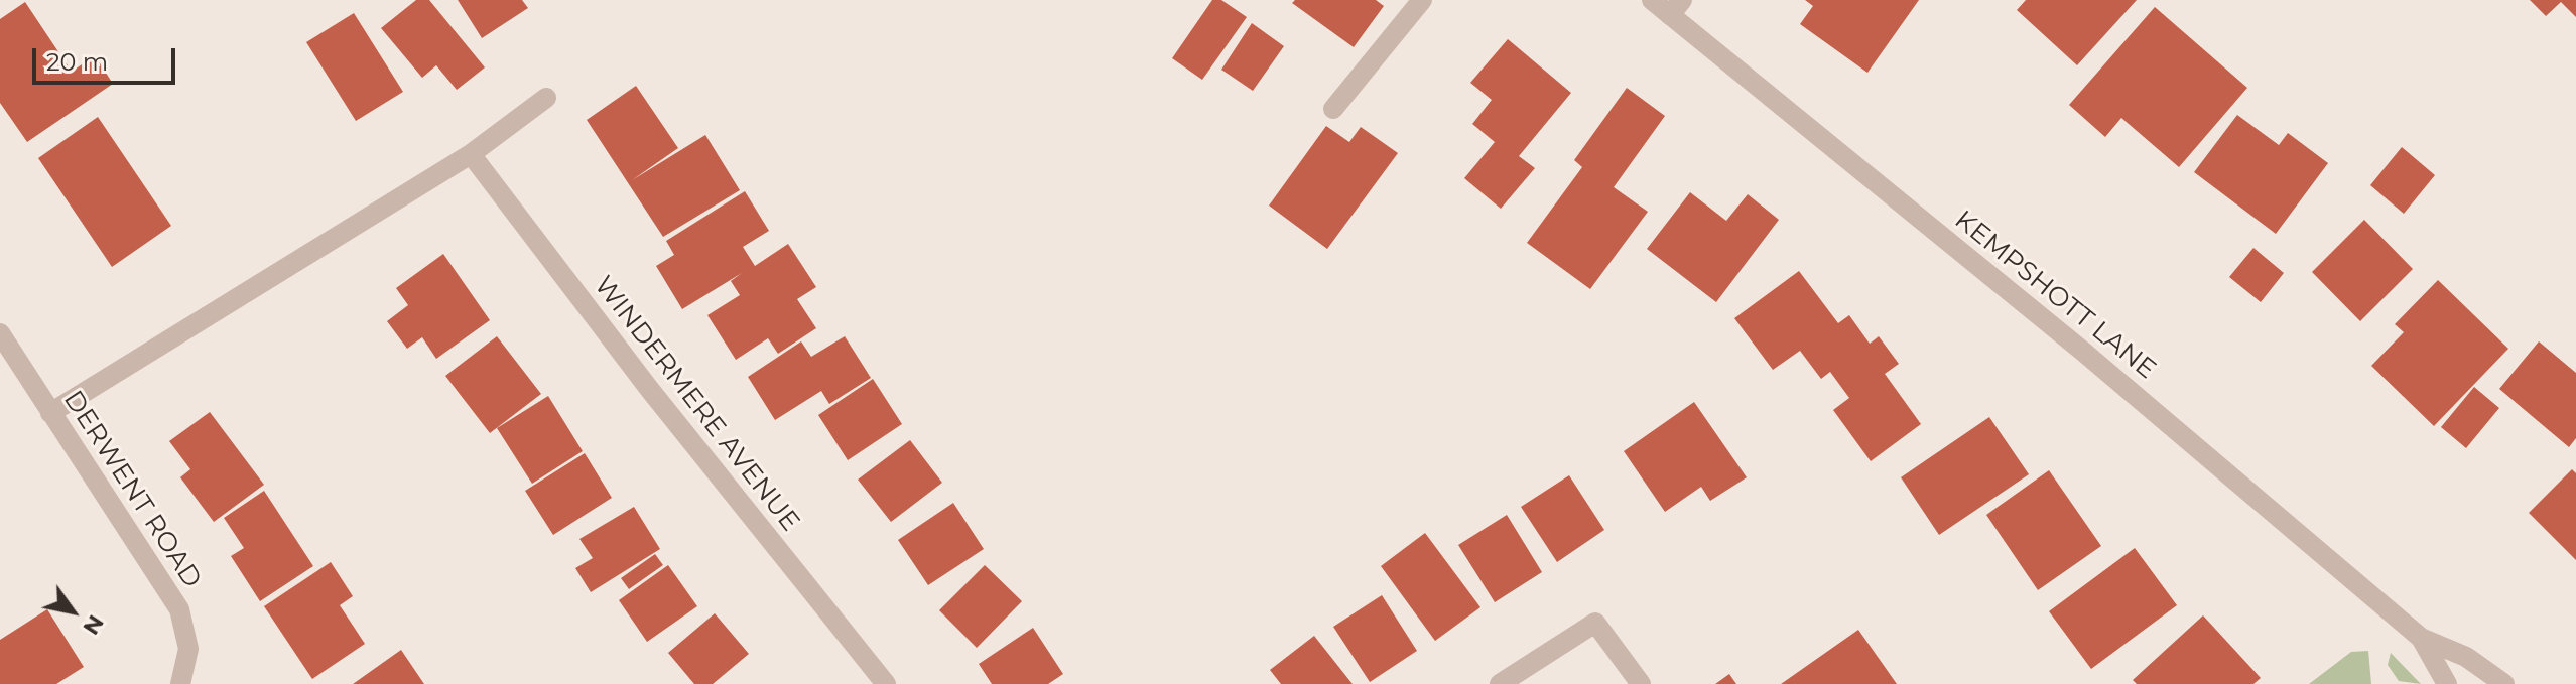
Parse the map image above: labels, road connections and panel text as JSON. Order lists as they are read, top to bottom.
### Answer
{
  "streets": {
    "street": ["KEMPSHOTT LANE", "WINDERMERE AVENUE", "DERWENT ROAD"]
  },
  "scale_bar": "20 m",
  "north": "bottom right"
}
